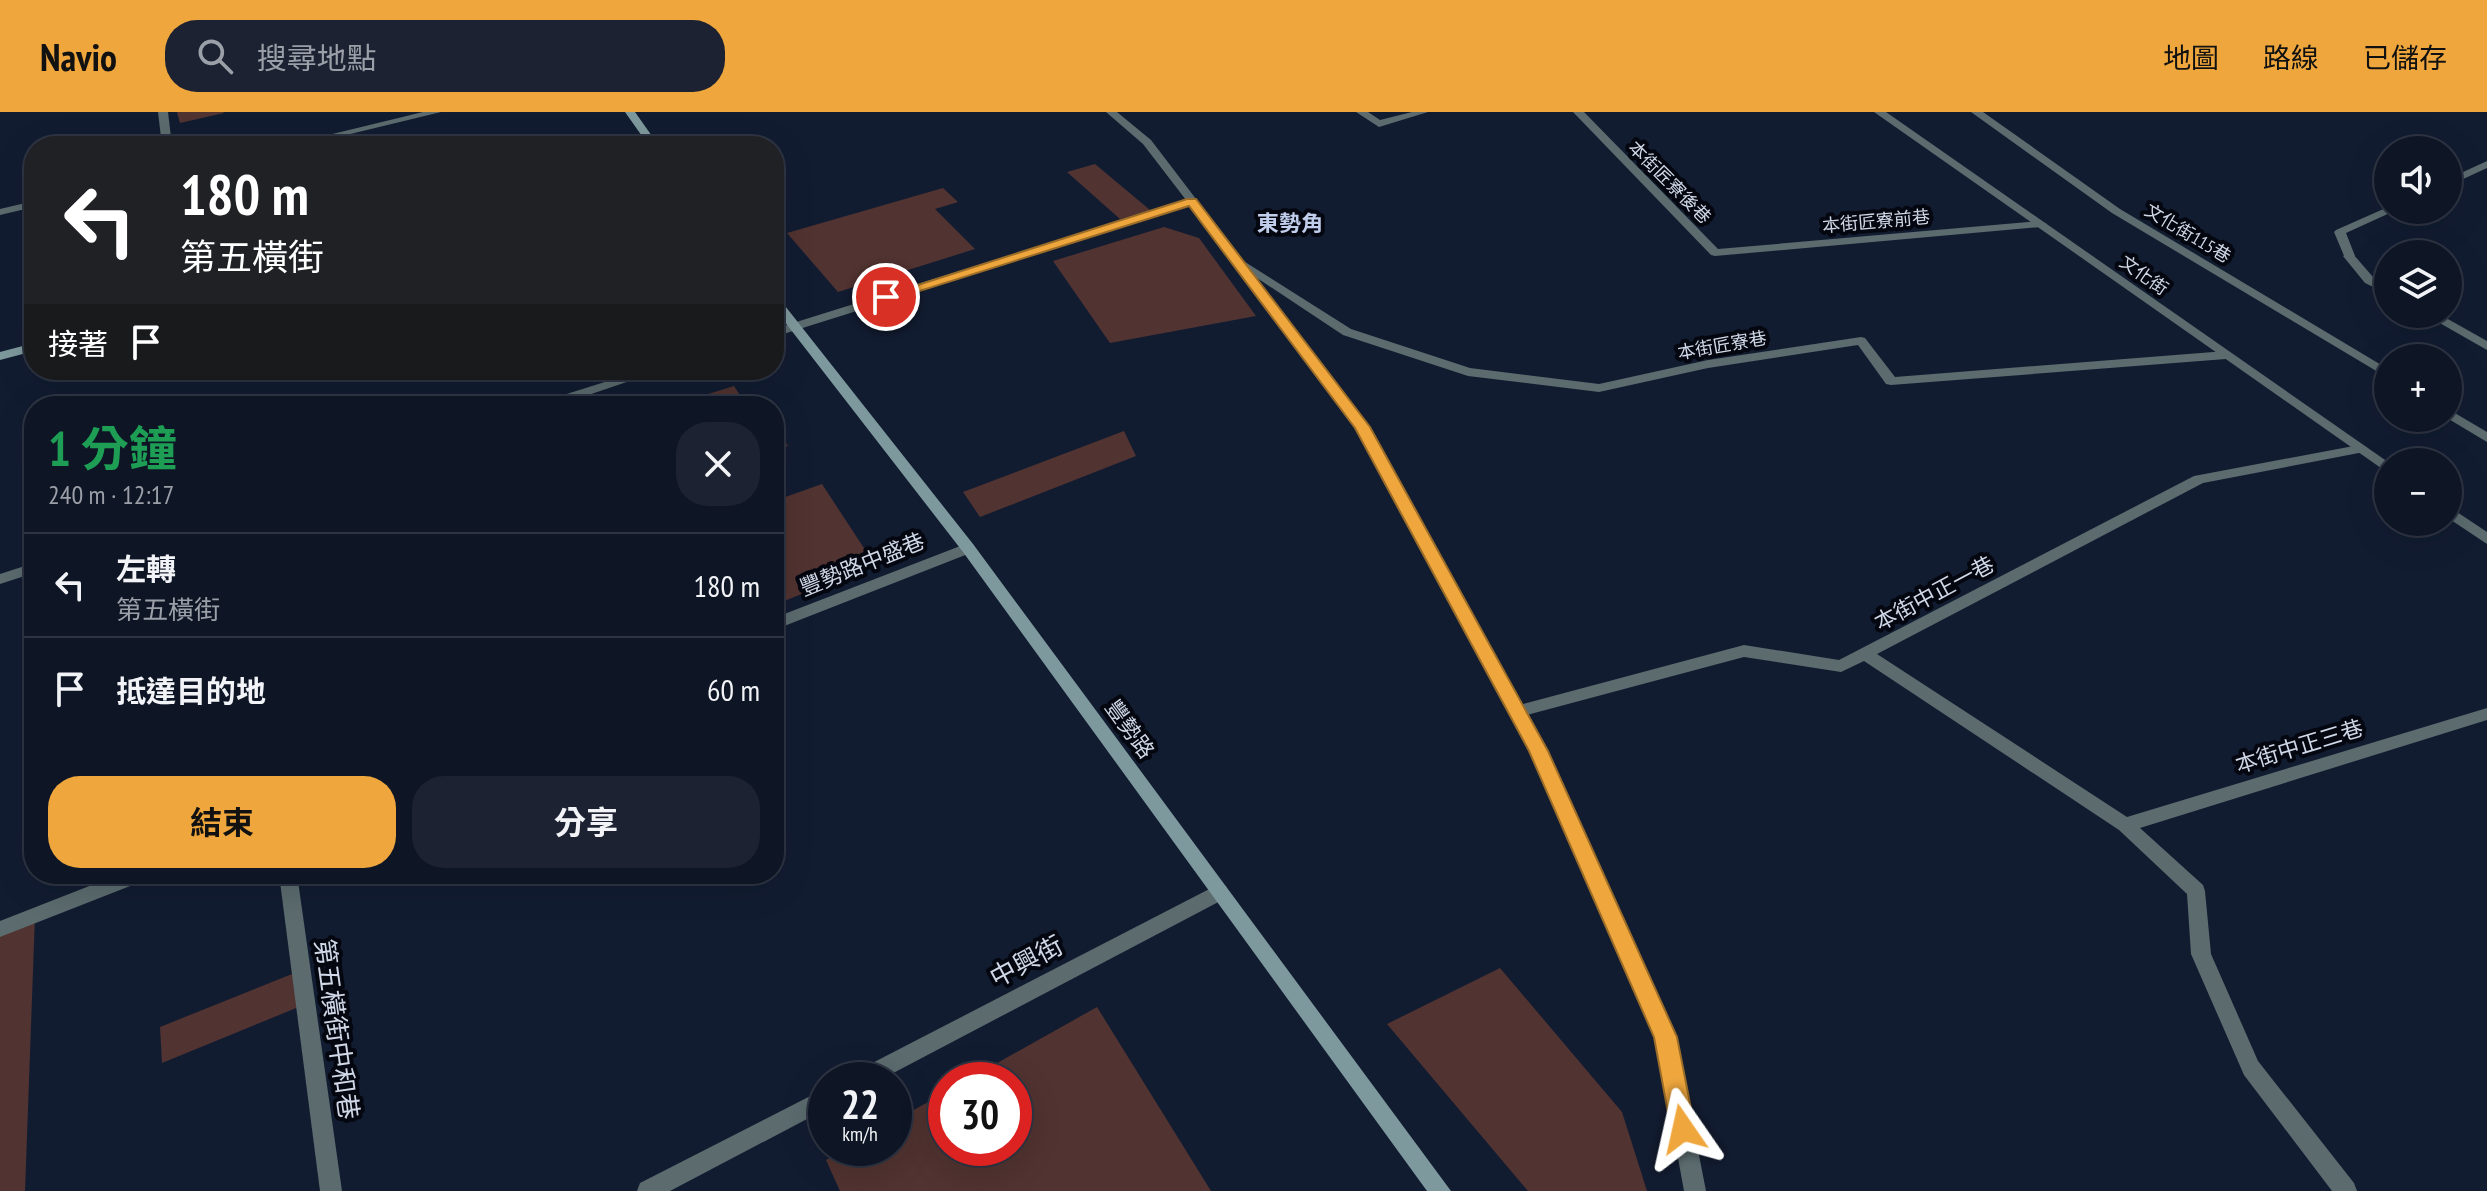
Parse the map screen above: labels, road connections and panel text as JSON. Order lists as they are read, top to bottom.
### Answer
{
  "streets": {
    "street": [
      "本街匠寮後巷",
      "本街匠寮前巷",
      "文化街115巷",
      "文化街",
      "本街匠寮巷",
      "豐勢路中盛巷",
      "本街中正一巷",
      "豐勢路",
      "本街中正三巷",
      "中興街",
      "第五橫街中和巷"
    ]
  },
  "crossings": [
    ["本街匠寮後巷", "本街匠寮前巷"],
    ["本街匠寮前巷", "文化街"],
    ["文化街", "本街匠寮巷"],
    ["文化街", "本街中正一巷"],
    ["豐勢路中盛巷", "豐勢路"],
    ["豐勢路", "中興街"]
  ],
  "districts": ["東勢角"],
  "page": {
    "header": "Navio",
    "search": "搜尋地點",
    "nav": ["地圖", "路線", "已儲存"],
    "map_buttons": ["+", "−"],
    "turn": ["180 m", "第五橫街"],
    "then": "接著",
    "heading": ["1 分鐘", "240 m · 12:17"],
    "list": [
      {
        "name": "左轉",
        "note": "第五橫街",
        "value": "180 m"
      },
      {
        "name": "抵達目的地",
        "value": "60 m"
      }
    ],
    "buttons": ["結束", "分享"],
    "speed": "22 km/h",
    "limit": "30"
  }
}
